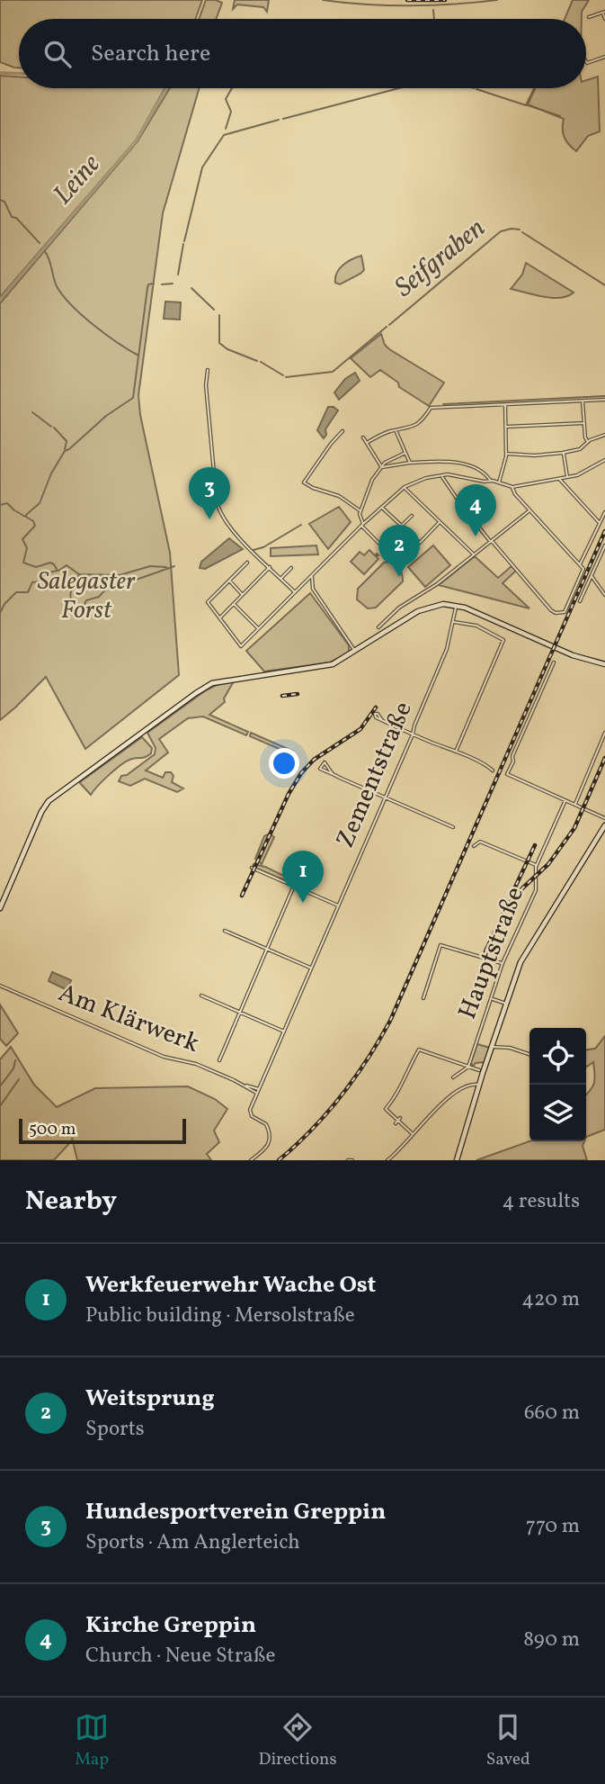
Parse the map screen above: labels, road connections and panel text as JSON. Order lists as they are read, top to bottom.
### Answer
{
  "streets": {
    "street": ["Zementstraße", "Hauptstraße", "Am Klärwerk"]
  },
  "crossings": [
    ["Zementstraße", "Am Klärwerk"]
  ],
  "water": ["Leine", "Seifgraben"],
  "parks": ["Salegaster Forst"],
  "scale_bar": "500 m",
  "page": {
    "search": "Search here",
    "pins": [
      "3",
      "4",
      "2",
      "1"
    ],
    "scale": "500 m",
    "heading": ["Nearby", "4 results"],
    "list": [
      {
        "mark": "1",
        "name": "Werkfeuerwehr Wache Ost",
        "note": "Public building · Mersolstraße",
        "value": "420 m"
      },
      {
        "mark": "2",
        "name": "Weitsprung",
        "note": "Sports",
        "value": "660 m"
      },
      {
        "mark": "3",
        "name": "Hundesportverein Greppin",
        "note": "Sports · Am Anglerteich",
        "value": "770 m"
      },
      {
        "mark": "4",
        "name": "Kirche Greppin",
        "note": "Church · Neue Straße",
        "value": "890 m"
      }
    ],
    "nav": ["Map", "Directions", "Saved"]
  }
}
